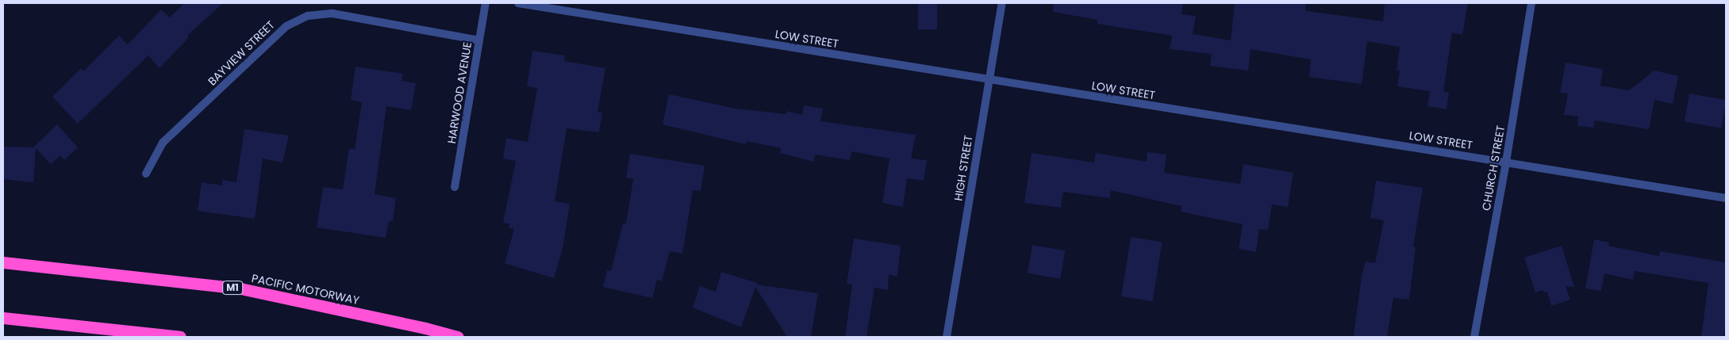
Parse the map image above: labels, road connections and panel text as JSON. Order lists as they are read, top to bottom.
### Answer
{
  "streets": {
    "highway": ["M1", "PACIFIC MOTORWAY"],
    "street": [
      "LOW STREET",
      "BAYVIEW STREET",
      "HARWOOD AVENUE",
      "HIGH STREET",
      "CHURCH STREET"
    ]
  },
  "crossings": [
    ["LOW STREET", "HIGH STREET"],
    ["LOW STREET", "CHURCH STREET"],
    ["BAYVIEW STREET", "HARWOOD AVENUE"]
  ]
}
